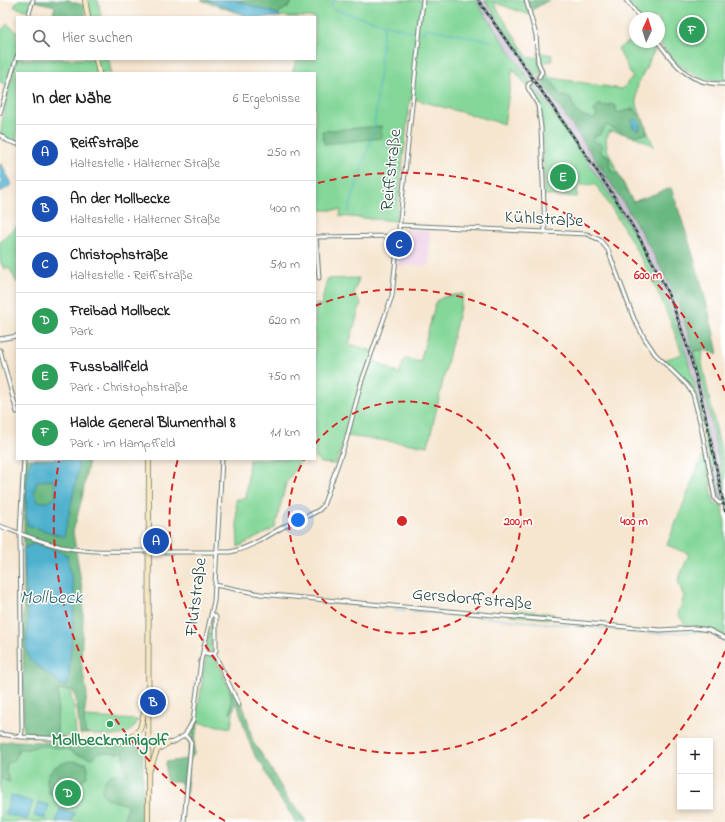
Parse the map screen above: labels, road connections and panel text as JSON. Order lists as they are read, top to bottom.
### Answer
{
  "streets": {
    "street": [
      "Reiffstraße",
      "Kühlstraße",
      "Flutstraße",
      "Gersdorffstraße"
    ]
  },
  "crossings": [
    ["Reiffstraße", "Kühlstraße"],
    ["Reiffstraße", "Flutstraße"],
    ["Flutstraße", "Gersdorffstraße"]
  ],
  "water": ["Mollbeck"],
  "places": ["Mollbeckminigolf"],
  "north": "top",
  "page": {
    "pins": [
      "F",
      "E",
      "C",
      "A",
      "B",
      "D"
    ],
    "search": "Hier suchen",
    "heading": ["In der Nähe", "6 Ergebnisse"],
    "list": [
      {
        "mark": "A",
        "name": "Reiffstraße",
        "note": "Haltestelle · Halterner Straße",
        "value": "250 m"
      },
      {
        "mark": "B",
        "name": "An der Mollbecke",
        "note": "Haltestelle · Halterner Straße",
        "value": "400 m"
      },
      {
        "mark": "C",
        "name": "Christophstraße",
        "note": "Haltestelle · Reiffstraße",
        "value": "510 m"
      },
      {
        "mark": "D",
        "name": "Freibad Mollbeck",
        "note": "Park",
        "value": "620 m"
      },
      {
        "mark": "E",
        "name": "Fussballfeld",
        "note": "Park · Christophstraße",
        "value": "750 m"
      },
      {
        "mark": "F",
        "name": "Halde General Blumenthal 8",
        "note": "Park · Im Hampffeld",
        "value": "1.1 km"
      }
    ],
    "map_buttons": ["+", "−"]
  },
  "rings": ["600 m", "200 m", "400 m"]
}
